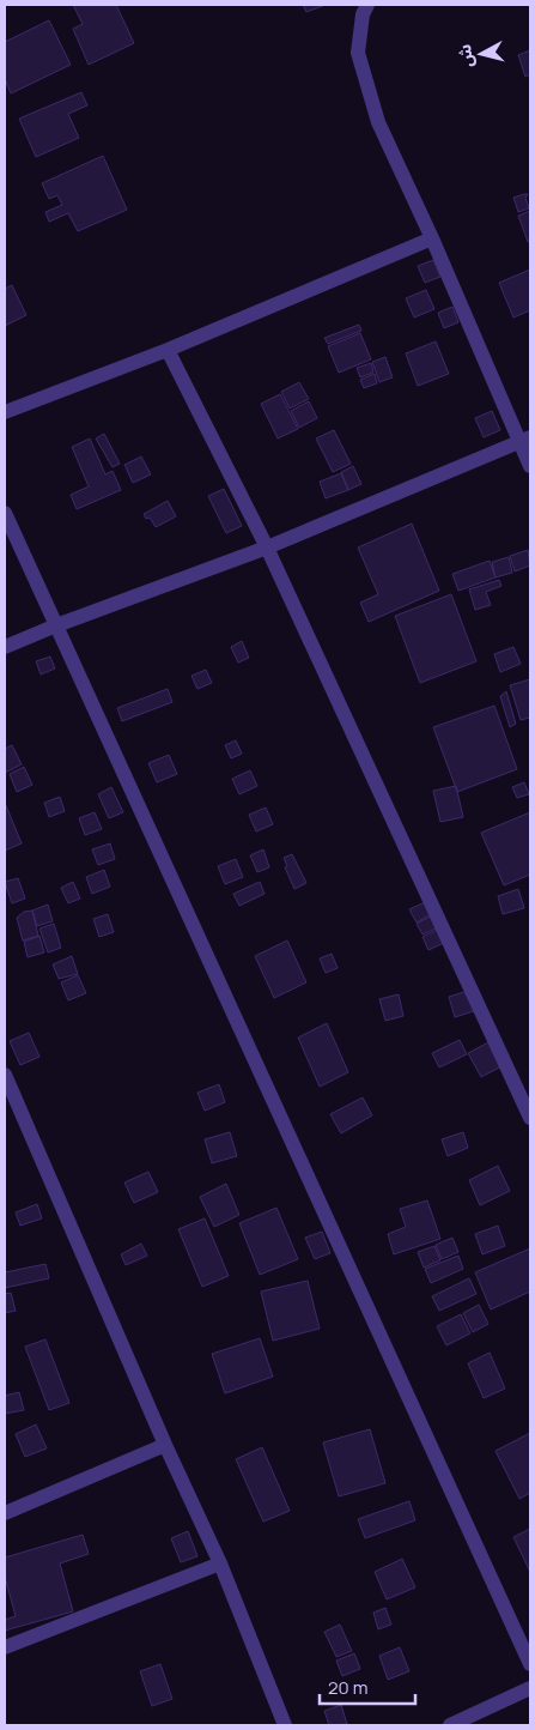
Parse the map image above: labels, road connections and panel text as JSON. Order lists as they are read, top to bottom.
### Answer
{
  "scale_bar": "20 m",
  "north": "left"
}
